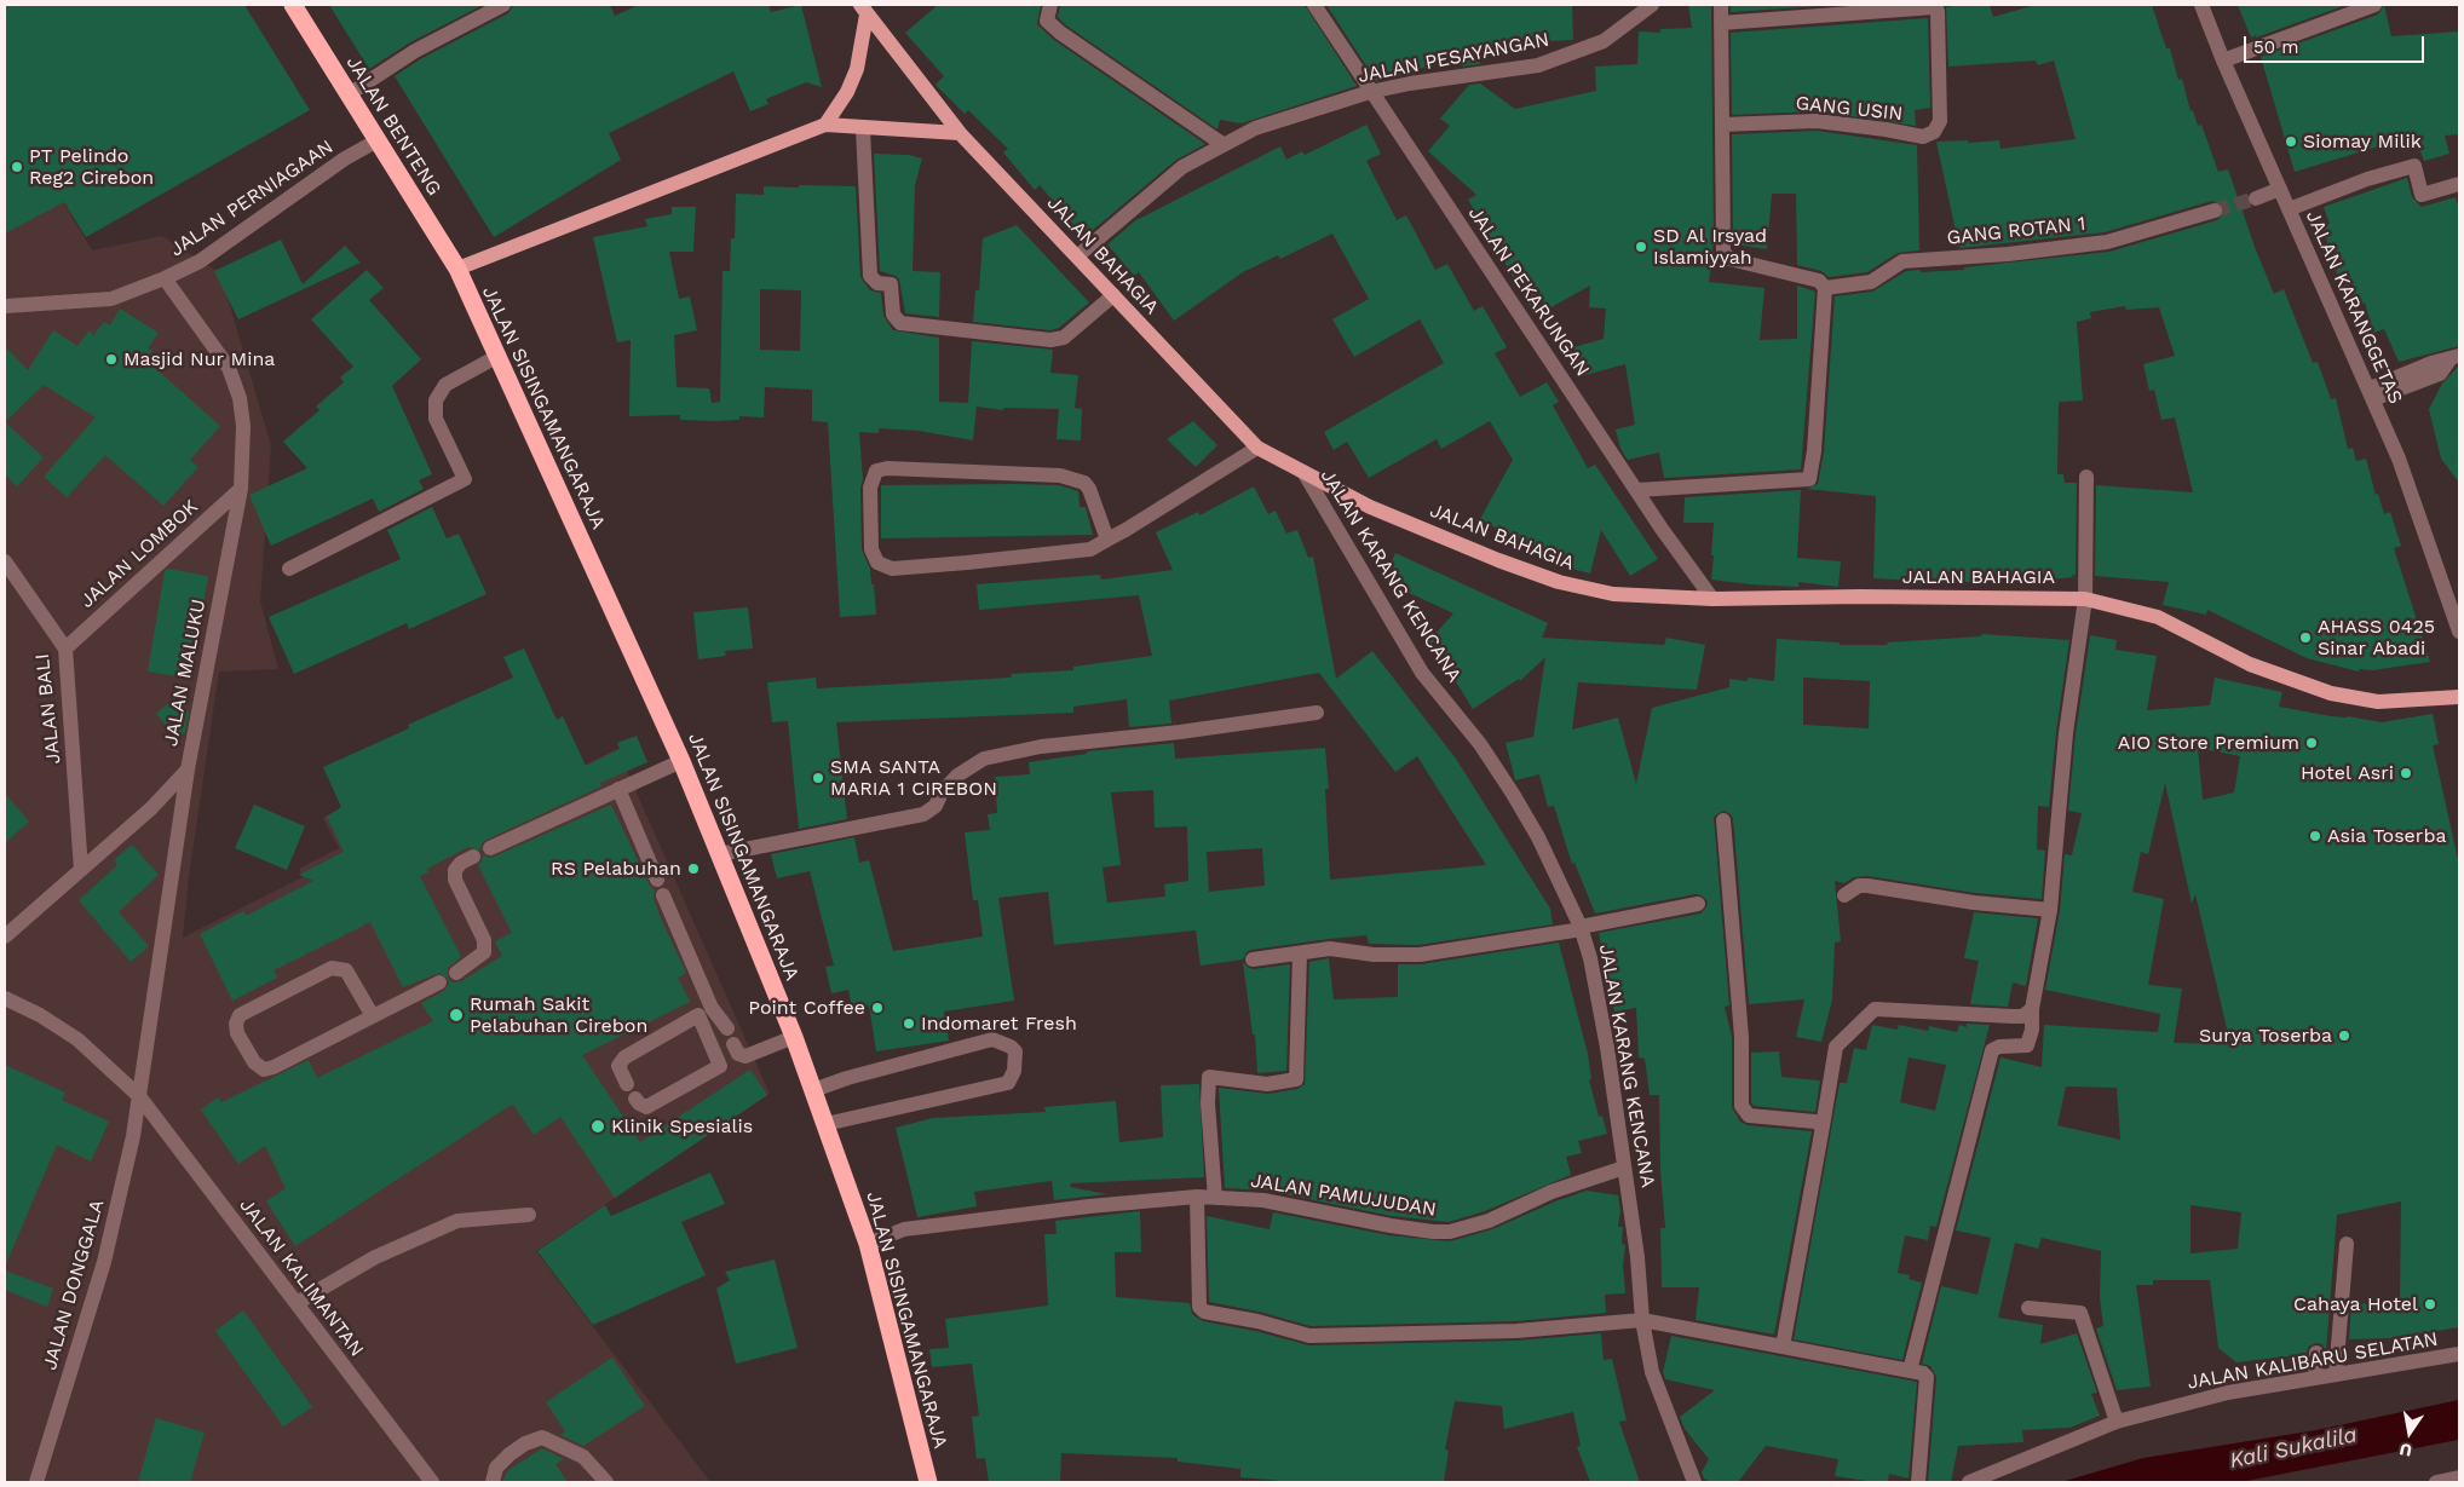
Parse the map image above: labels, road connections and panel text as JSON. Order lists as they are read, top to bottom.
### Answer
{
  "streets": {
    "highway": ["JALAN BENTENG", "JALAN SISINGAMANGARAJA"],
    "main road": ["JALAN BAHAGIA"],
    "street": [
      "JALAN PESAYANGAN",
      "GANG USIN",
      "JALAN PERNIAGAAN",
      "GANG ROTAN 1",
      "JALAN PEKARUNGAN",
      "JALAN KARANGGETAS",
      "JALAN LOMBOK",
      "JALAN KARANG KENCANA",
      "JALAN MALUKU",
      "JALAN BALI",
      "JALAN PAMUJUDAN",
      "JALAN KALIMANTAN",
      "JALAN DONGGALA",
      "JALAN KALIBARU SELATAN"
    ]
  },
  "crossings": [
    ["JALAN PESAYANGAN", "JALAN BAHAGIA"],
    ["JALAN PESAYANGAN", "JALAN PEKARUNGAN"],
    ["JALAN BENTENG", "JALAN PERNIAGAAN"],
    ["JALAN BENTENG", "JALAN SISINGAMANGARAJA"],
    ["JALAN PERNIAGAAN", "JALAN MALUKU"],
    ["JALAN BAHAGIA", "JALAN PEKARUNGAN"],
    ["JALAN BAHAGIA", "JALAN KARANG KENCANA"],
    ["JALAN SISINGAMANGARAJA", "JALAN PAMUJUDAN"],
    ["JALAN LOMBOK", "JALAN MALUKU"],
    ["JALAN LOMBOK", "JALAN BALI"],
    ["JALAN KARANG KENCANA", "JALAN PAMUJUDAN"],
    ["JALAN MALUKU", "JALAN KALIMANTAN"],
    ["JALAN MALUKU", "JALAN DONGGALA"],
    ["JALAN KALIMANTAN", "JALAN DONGGALA"]
  ],
  "water": ["Kali Sukalila"],
  "places": [
    "Siomay Milik",
    "PT Pelindo Reg2 Cirebon",
    "SD Al Irsyad Islamiyyah",
    "Masjid Nur Mina",
    "AHASS 0425 Sinar Abadi",
    "AIO Store Premium",
    "Hotel Asri",
    "SMA SANTA MARIA 1 CIREBON",
    "Asia Toserba",
    "RS Pelabuhan",
    "Point Coffee",
    "Rumah Sakit Pelabuhan Cirebon",
    "Indomaret Fresh",
    "Surya Toserba",
    "Klinik Spesialis",
    "Cahaya Hotel"
  ],
  "scale_bar": "50 m",
  "north": "bottom"
}
